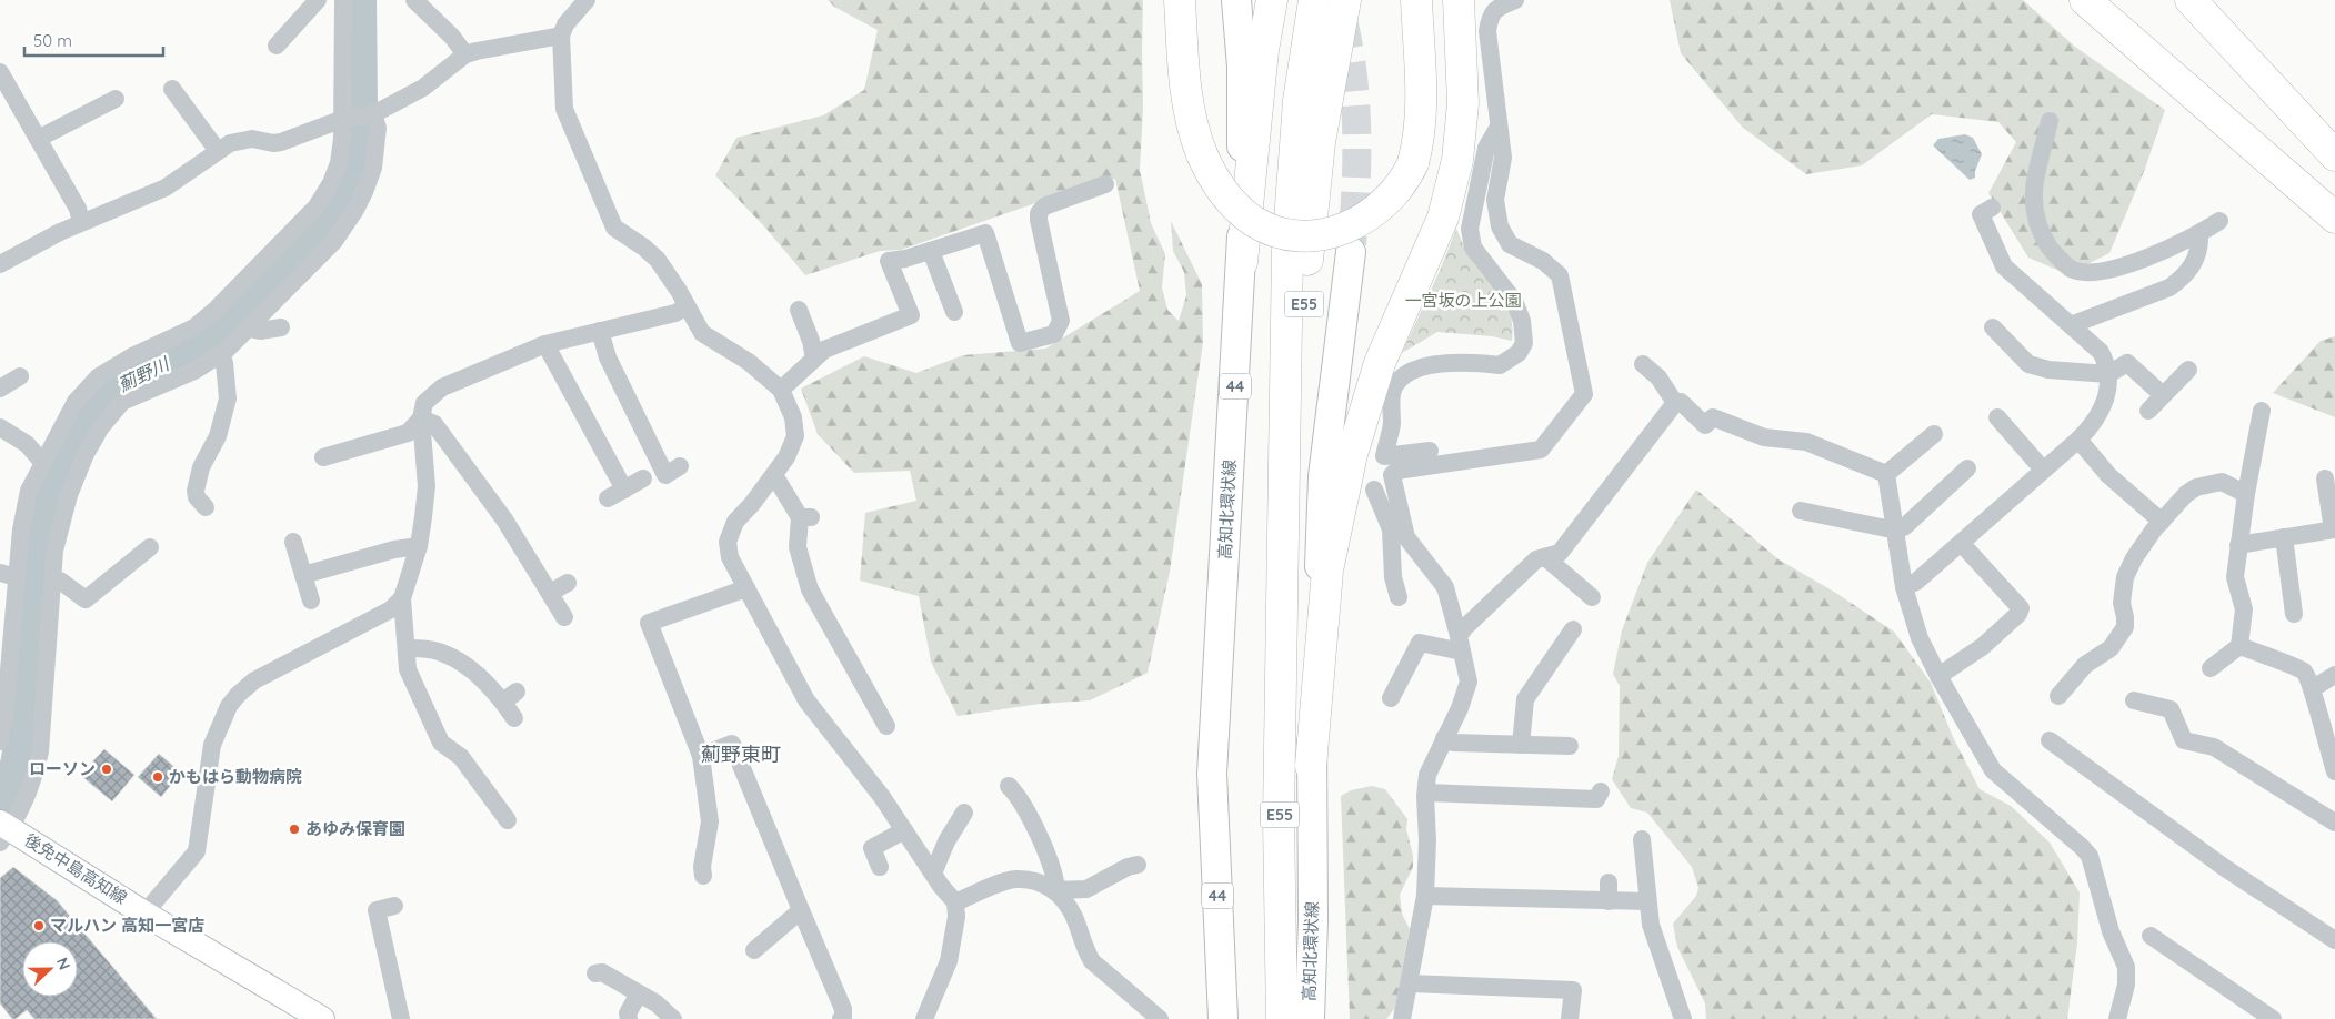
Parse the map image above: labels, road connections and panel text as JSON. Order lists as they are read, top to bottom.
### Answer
{
  "streets": {
    "highway": ["E55"],
    "main road": ["44", "高知北環状線", "後免中島高知線"]
  },
  "districts": ["薊野東町"],
  "water": ["薊野川"],
  "parks": ["一宮坂の上公園"],
  "places": [
    "ローソン",
    "かもはら動物病院",
    "あゆみ保育園",
    "マルハン 高知一宮店"
  ],
  "scale_bar": "50 m",
  "north": "right"
}
